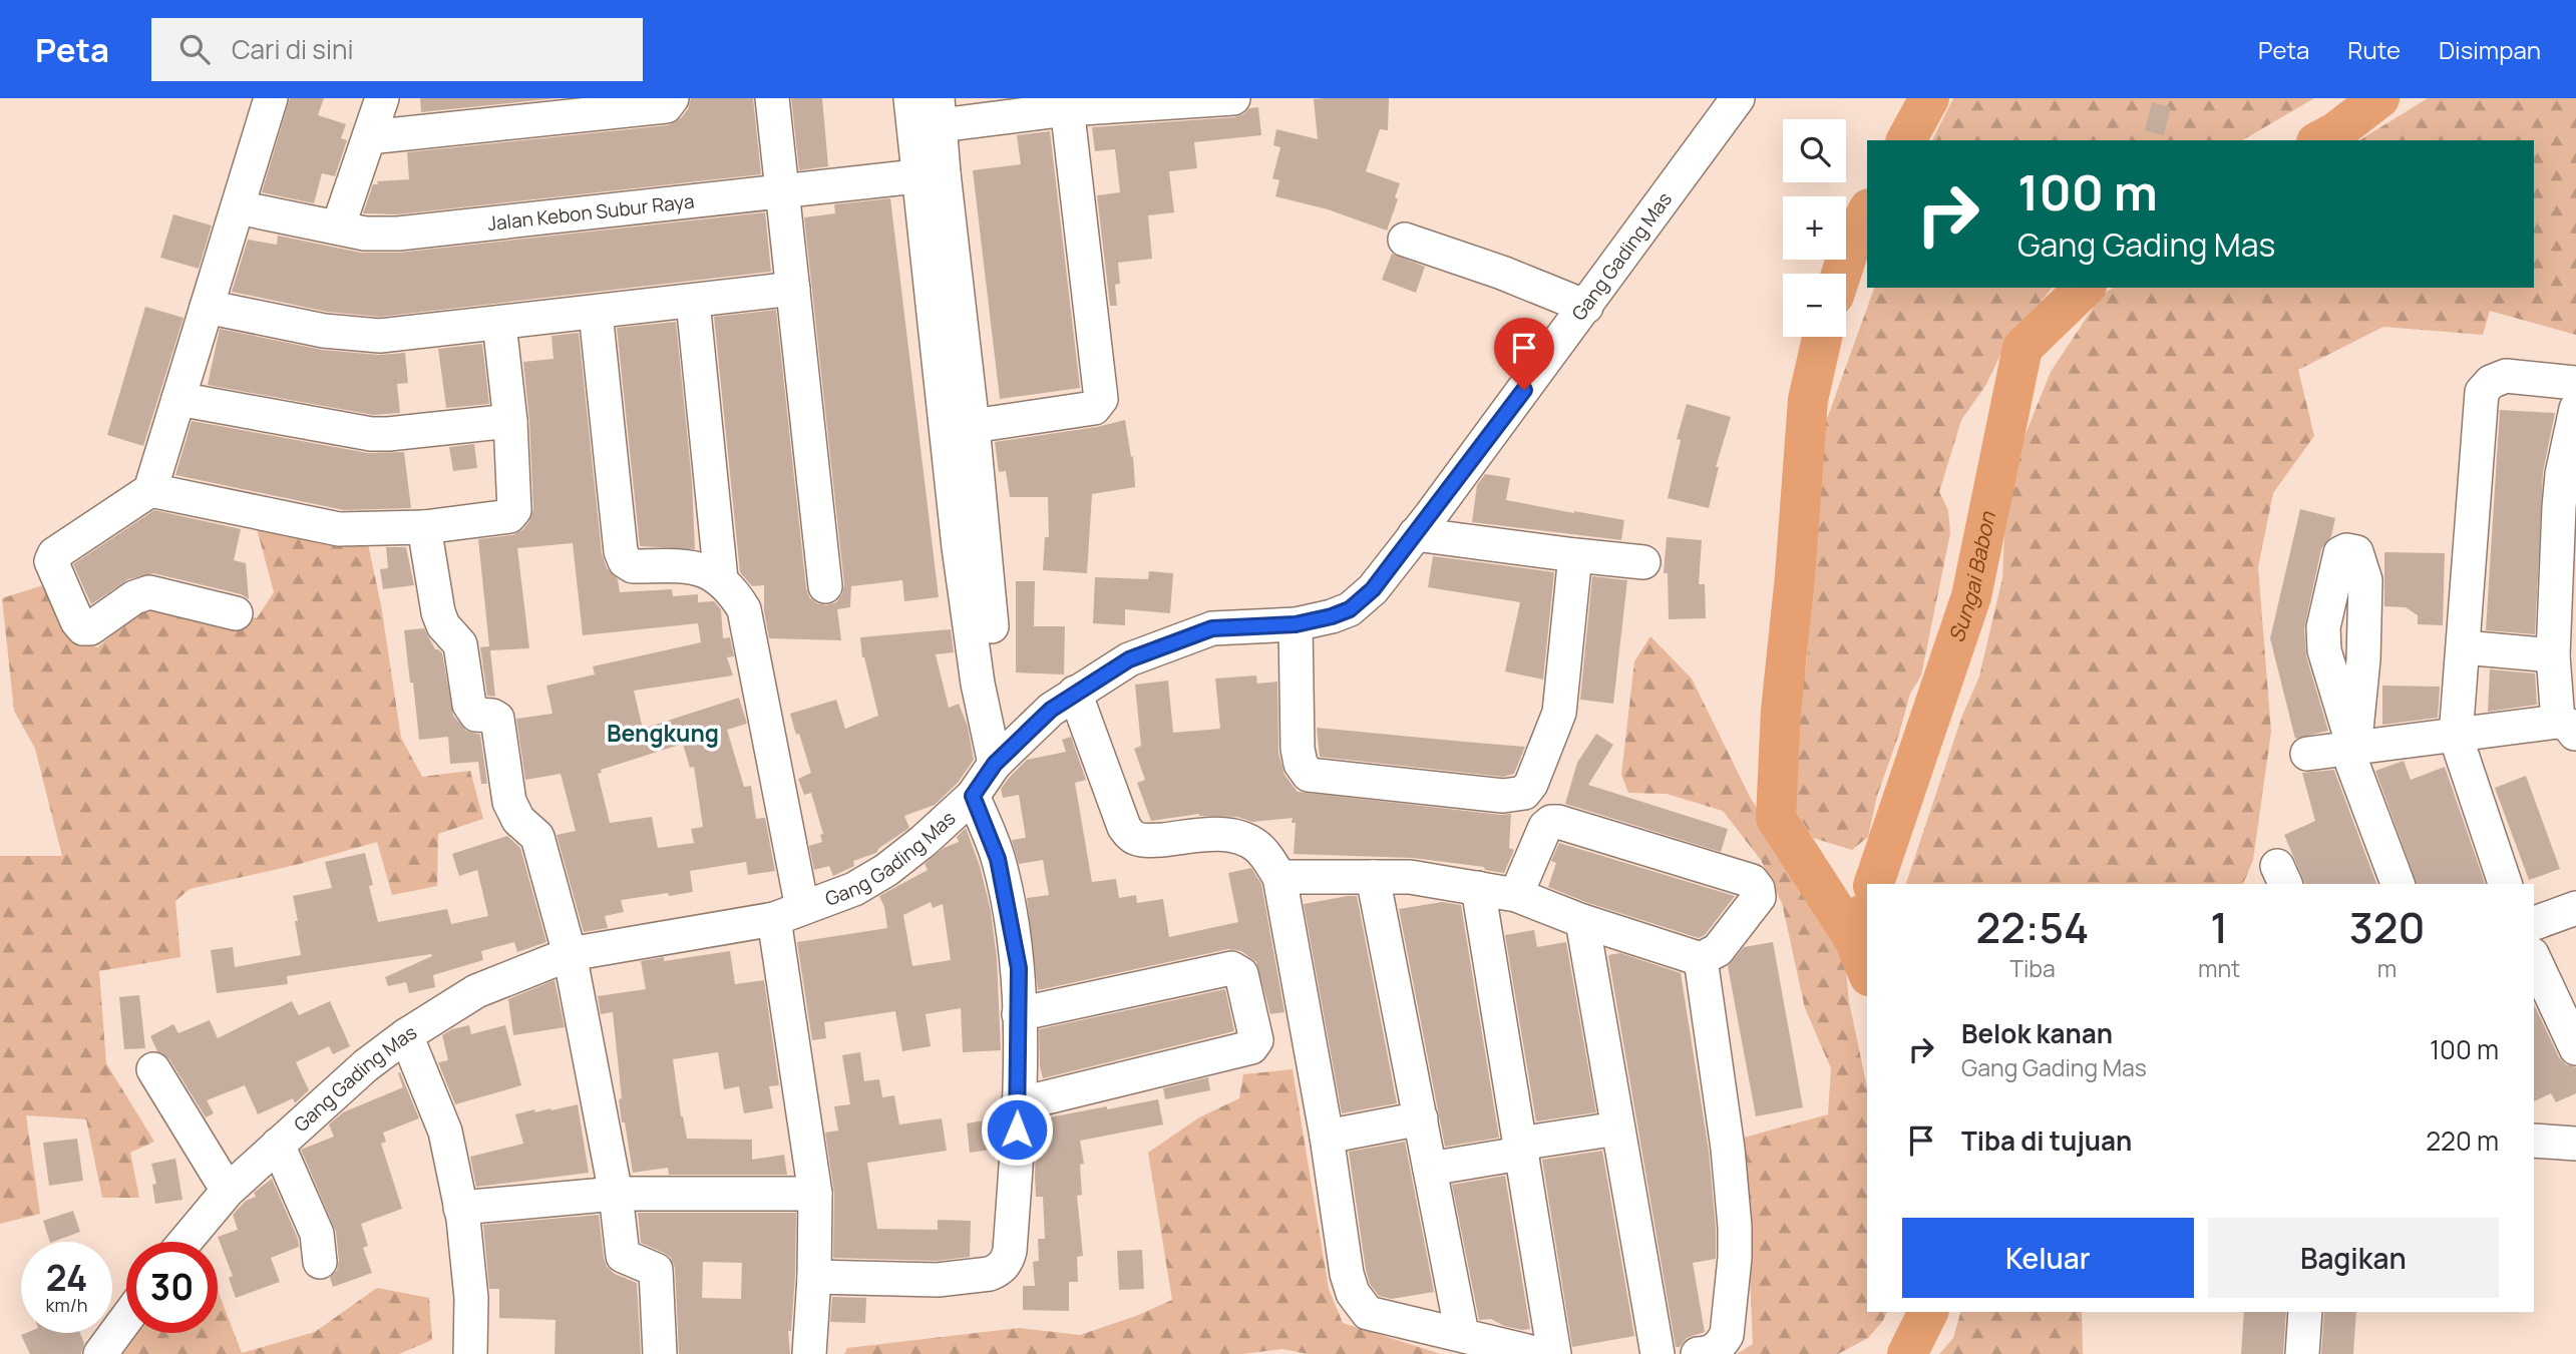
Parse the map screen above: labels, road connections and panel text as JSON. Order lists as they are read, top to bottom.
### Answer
{
  "streets": {
    "street": ["Jalan Kebon Subur Raya", "Gang Gading Mas"]
  },
  "districts": ["Bengkung"],
  "water": ["Sungai Babon"],
  "page": {
    "header": "Peta",
    "search": "Cari di sini",
    "nav": ["Peta", "Rute", "Disimpan"],
    "map_buttons": ["+", "−"],
    "turn": ["100 m", "Gang Gading Mas"],
    "eta": [
      "22:54",
      "Tiba",
      "1",
      "mnt",
      "320",
      "m"
    ],
    "list": [
      {
        "name": "Belok kanan",
        "note": "Gang Gading Mas",
        "value": "100 m"
      },
      {
        "name": "Tiba di tujuan",
        "value": "220 m"
      }
    ],
    "buttons": ["Keluar", "Bagikan"],
    "speed": "24 km/h",
    "limit": "30"
  }
}
